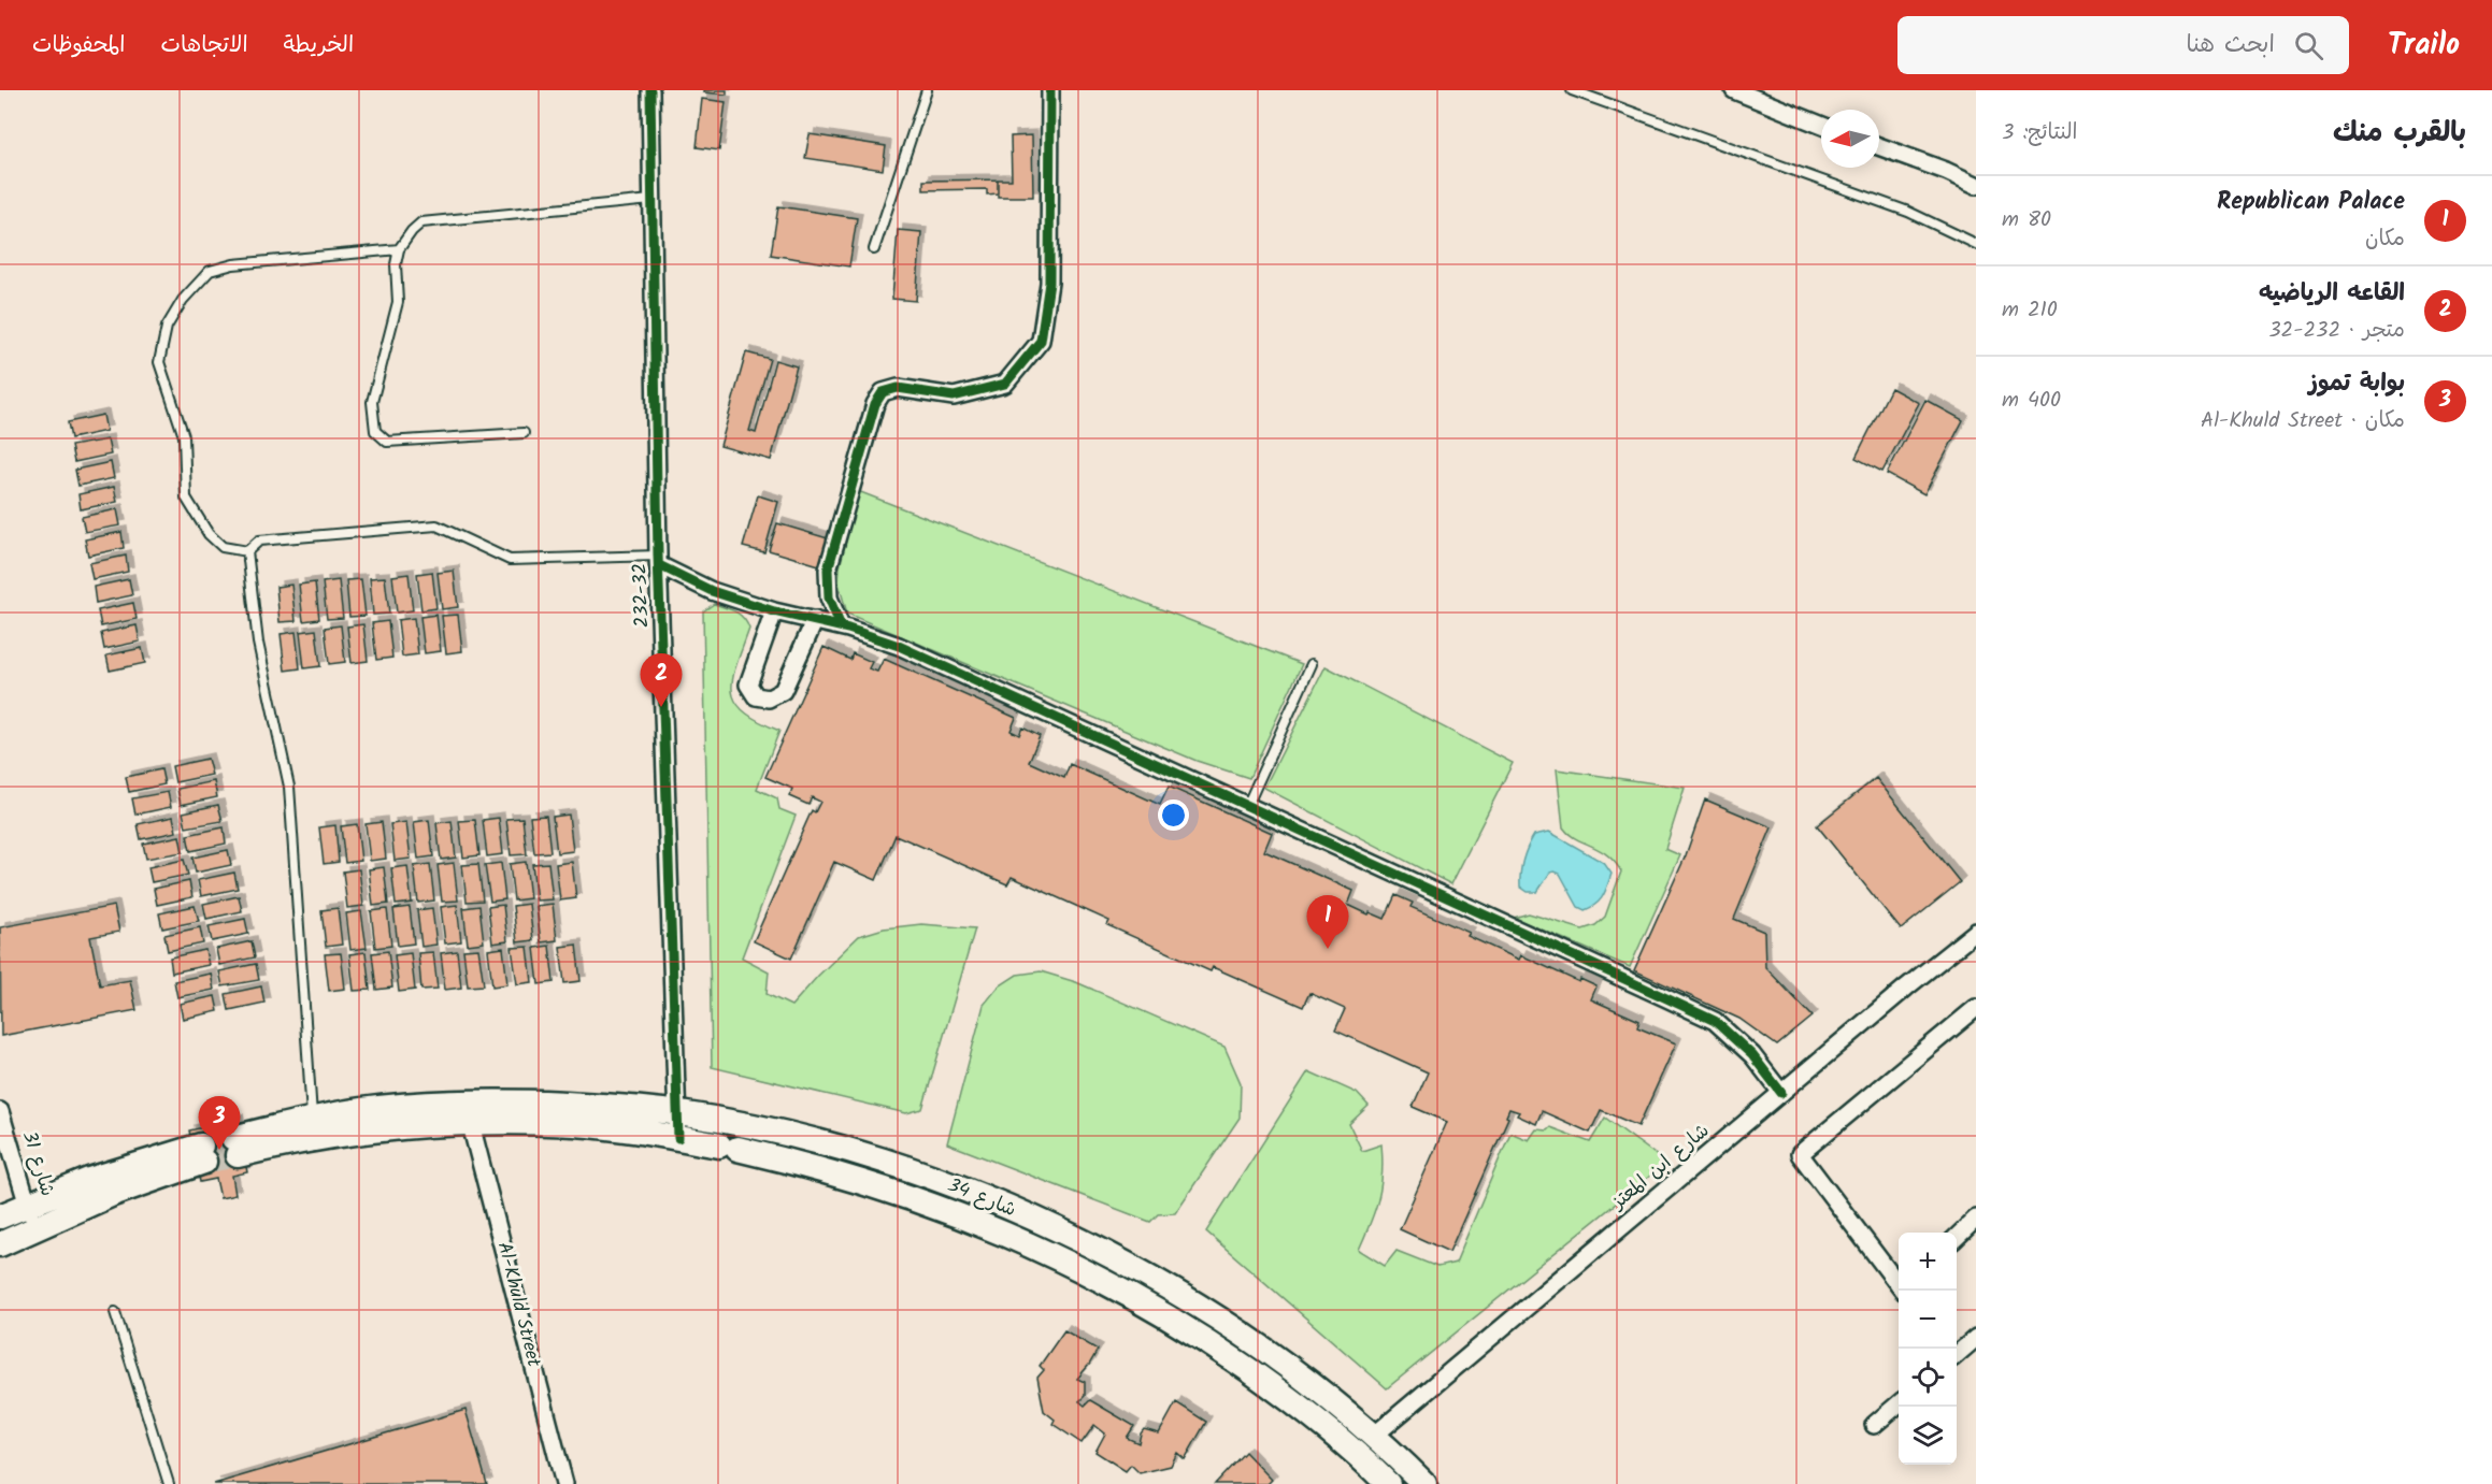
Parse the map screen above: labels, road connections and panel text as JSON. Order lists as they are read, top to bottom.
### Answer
{
  "streets": {
    "main road": ["شارع 34"],
    "street": [
      "232-32",
      "شارع 31",
      "شارع ابن المعتز",
      "Al-Khuld Street"
    ]
  },
  "crossings": [
    ["232-32", "شارع 34"],
    ["شارع ابن المعتز", "شارع 34"],
    ["شارع 34", "Al-Khuld Street"]
  ],
  "north": "left",
  "page": {
    "header": "Trailo",
    "search": "ابحث هنا",
    "nav": ["الخريطة", "الاتجاهات", "المحفوظات"],
    "heading": ["بالقرب منك", "النتائج: 3"],
    "list": [
      {
        "mark": "1",
        "name": "Republican Palace",
        "note": "مكان",
        "value": "80 m"
      },
      {
        "mark": "2",
        "name": "القاعه الرياضيه",
        "note": "متجر · 232-32",
        "value": "210 m"
      },
      {
        "mark": "3",
        "name": "بوابة تموز",
        "note": "مكان · Al-Khuld Street",
        "value": "400 m"
      }
    ],
    "pins": ["2", "1", "3"],
    "map_buttons": ["+", "−"]
  }
}
